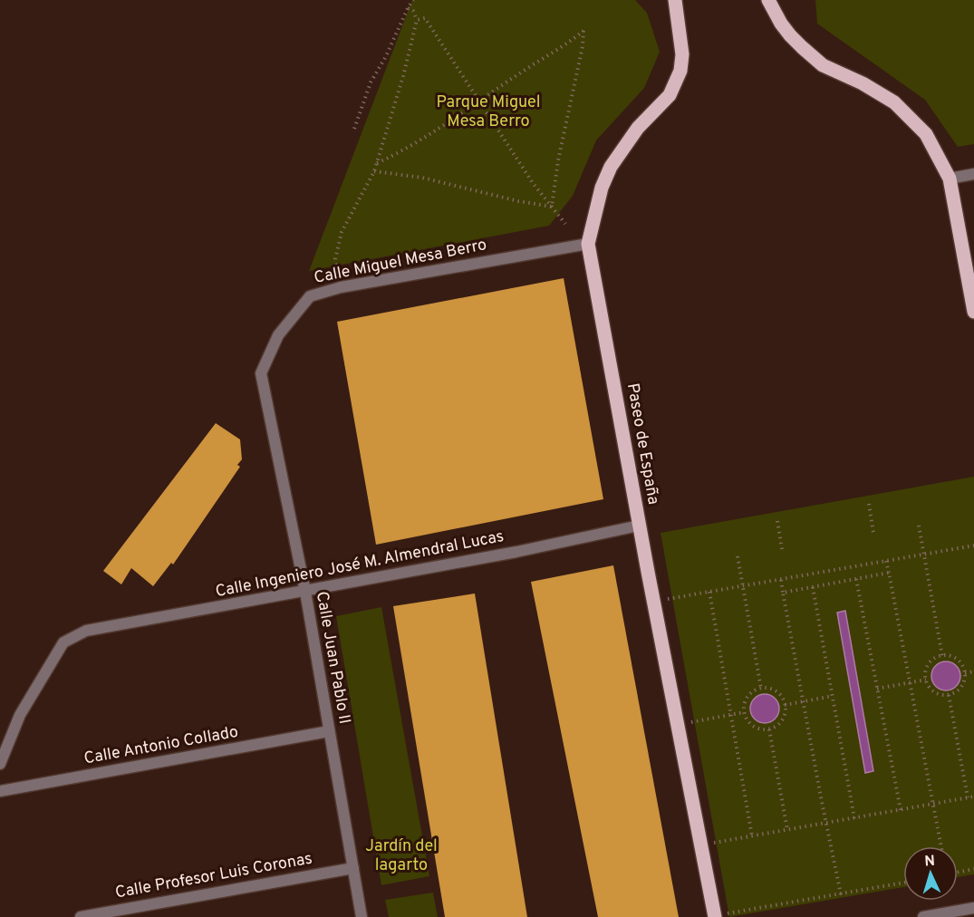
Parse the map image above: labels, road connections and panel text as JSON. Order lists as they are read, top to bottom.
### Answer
{
  "streets": {
    "main road": ["Paseo de España"],
    "street": [
      "Calle Miguel Mesa Berro",
      "Calle Ingeniero José M. Almendral Lucas",
      "Calle Juan Pablo II",
      "Calle Antonio Collado",
      "Calle Profesor Luis Coronas"
    ]
  },
  "crossings": [
    ["Calle Miguel Mesa Berro", "Paseo de España"],
    ["Calle Miguel Mesa Berro", "Calle Juan Pablo II"],
    ["Paseo de España", "Calle Ingeniero José M. Almendral Lucas"],
    ["Calle Ingeniero José M. Almendral Lucas", "Calle Juan Pablo II"],
    ["Calle Juan Pablo II", "Calle Antonio Collado"],
    ["Calle Juan Pablo II", "Calle Profesor Luis Coronas"]
  ],
  "parks": ["Parque Miguel Mesa Berro", "Jardín del lagarto"],
  "north": "top"
}
